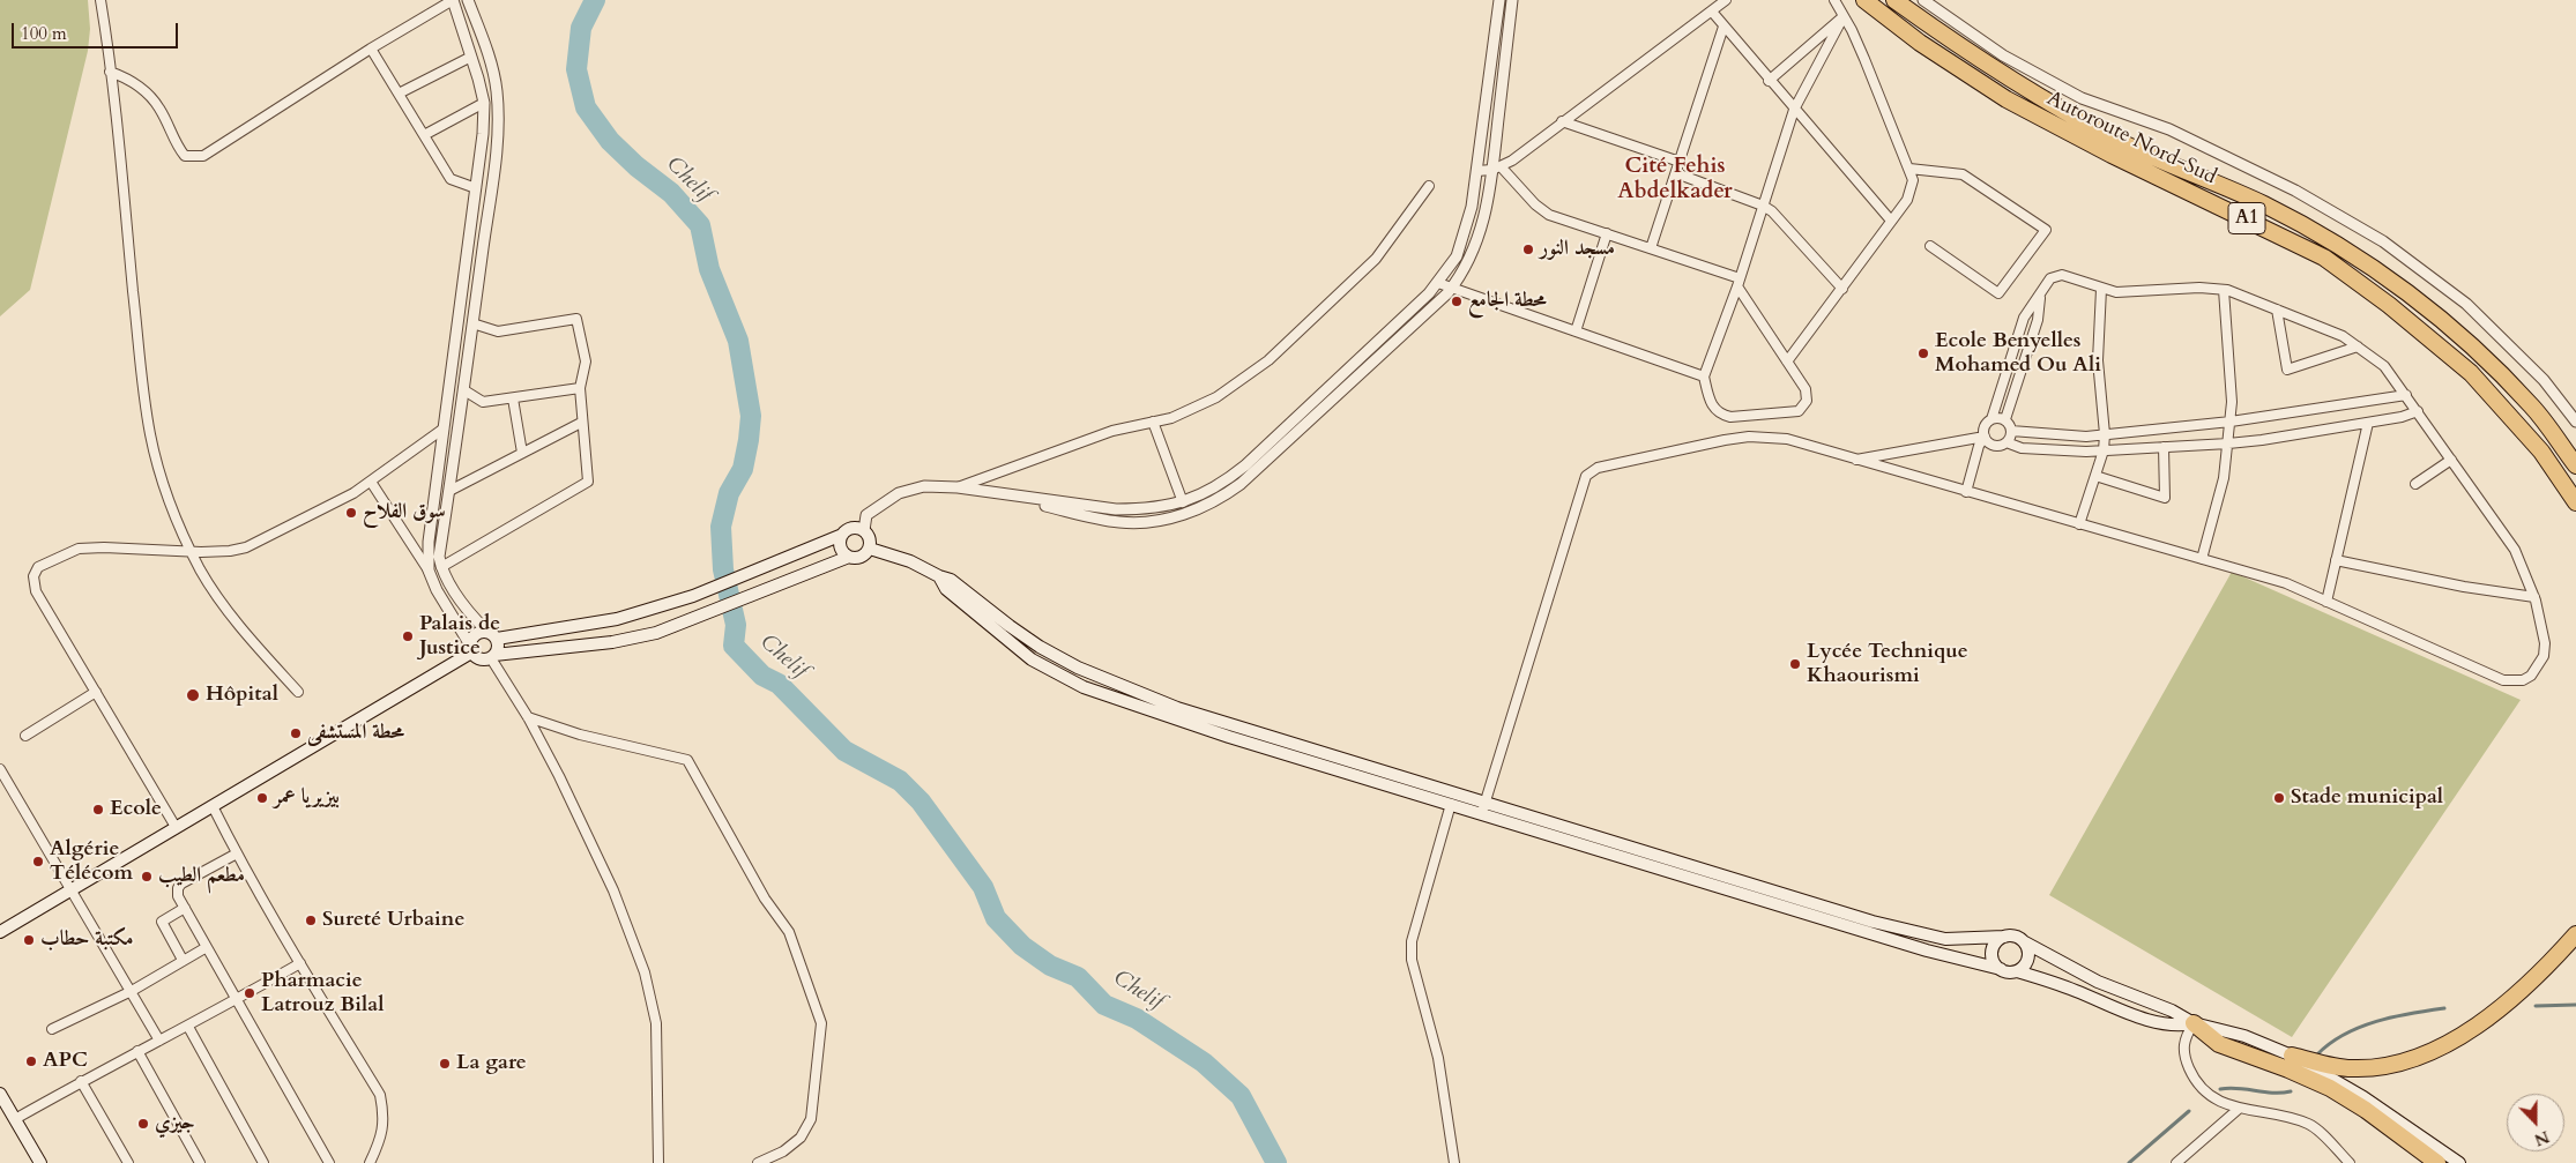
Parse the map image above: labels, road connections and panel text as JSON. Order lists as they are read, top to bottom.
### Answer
{
  "streets": {
    "highway": ["Autoroute Nord-Sud", "A1"]
  },
  "districts": ["Cité Fehis Abdelkader"],
  "water": ["Chelif"],
  "places": [
    "مسجد النور",
    "محطة الجامع",
    "Ecole Benyelles Mohamed Ou Ali",
    "سوق الفلاح",
    "Palais de Justice",
    "Lycée Technique Khaourismi",
    "Hôpital",
    "محطة المستشفى",
    "بيزيريا عمر",
    "Stade municipal",
    "Ecole",
    "Algérie Télécom",
    "مطعم الطيب",
    "Sureté Urbaine",
    "مكتبة حطاب",
    "Pharmacie Latrouz Bilal",
    "APC",
    "La gare",
    "جيزي"
  ],
  "scale_bar": "100 m",
  "north": "bottom"
}
